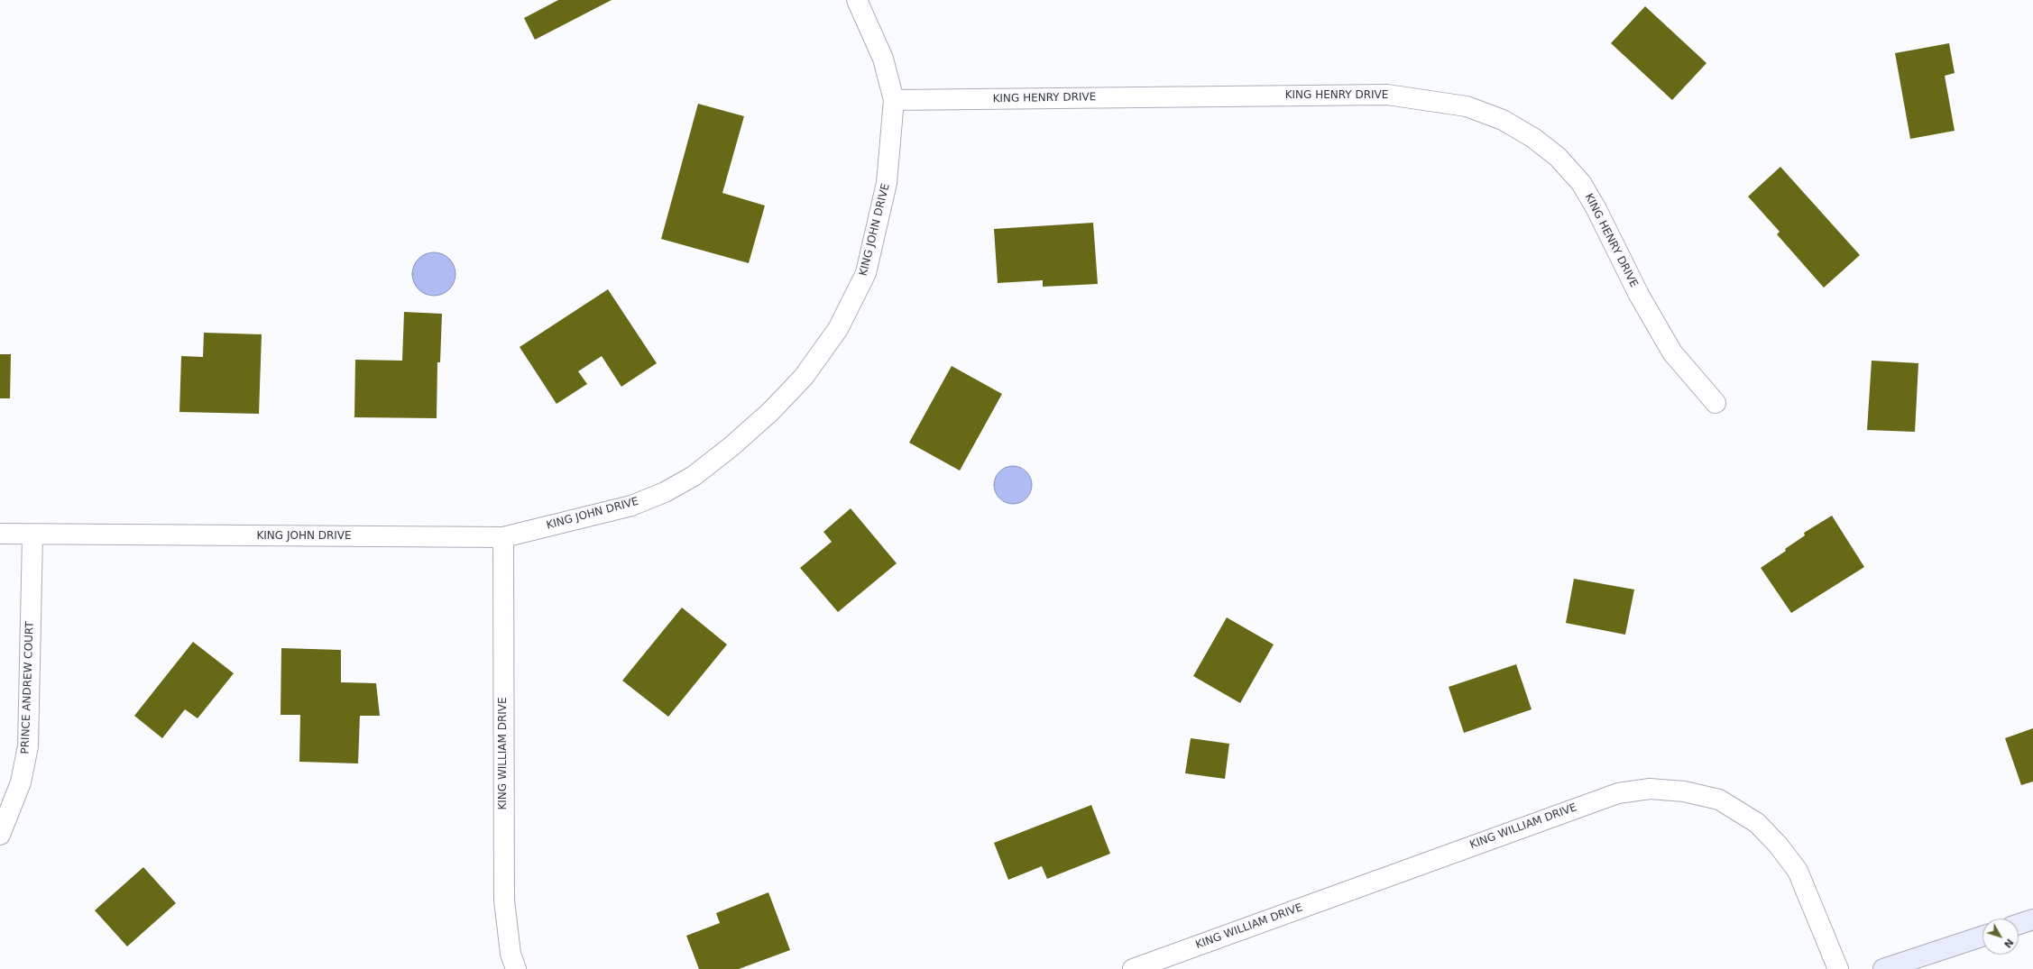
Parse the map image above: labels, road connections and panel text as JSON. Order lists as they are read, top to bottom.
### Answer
{
  "streets": {
    "street": [
      "KING HENRY DRIVE",
      "KING JOHN DRIVE",
      "PRINCE ANDREW COURT",
      "KING WILLIAM DRIVE"
    ]
  },
  "crossings": [
    ["KING HENRY DRIVE", "KING JOHN DRIVE"],
    ["KING JOHN DRIVE", "PRINCE ANDREW COURT"],
    ["KING JOHN DRIVE", "KING WILLIAM DRIVE"]
  ],
  "north": "bottom right"
}
